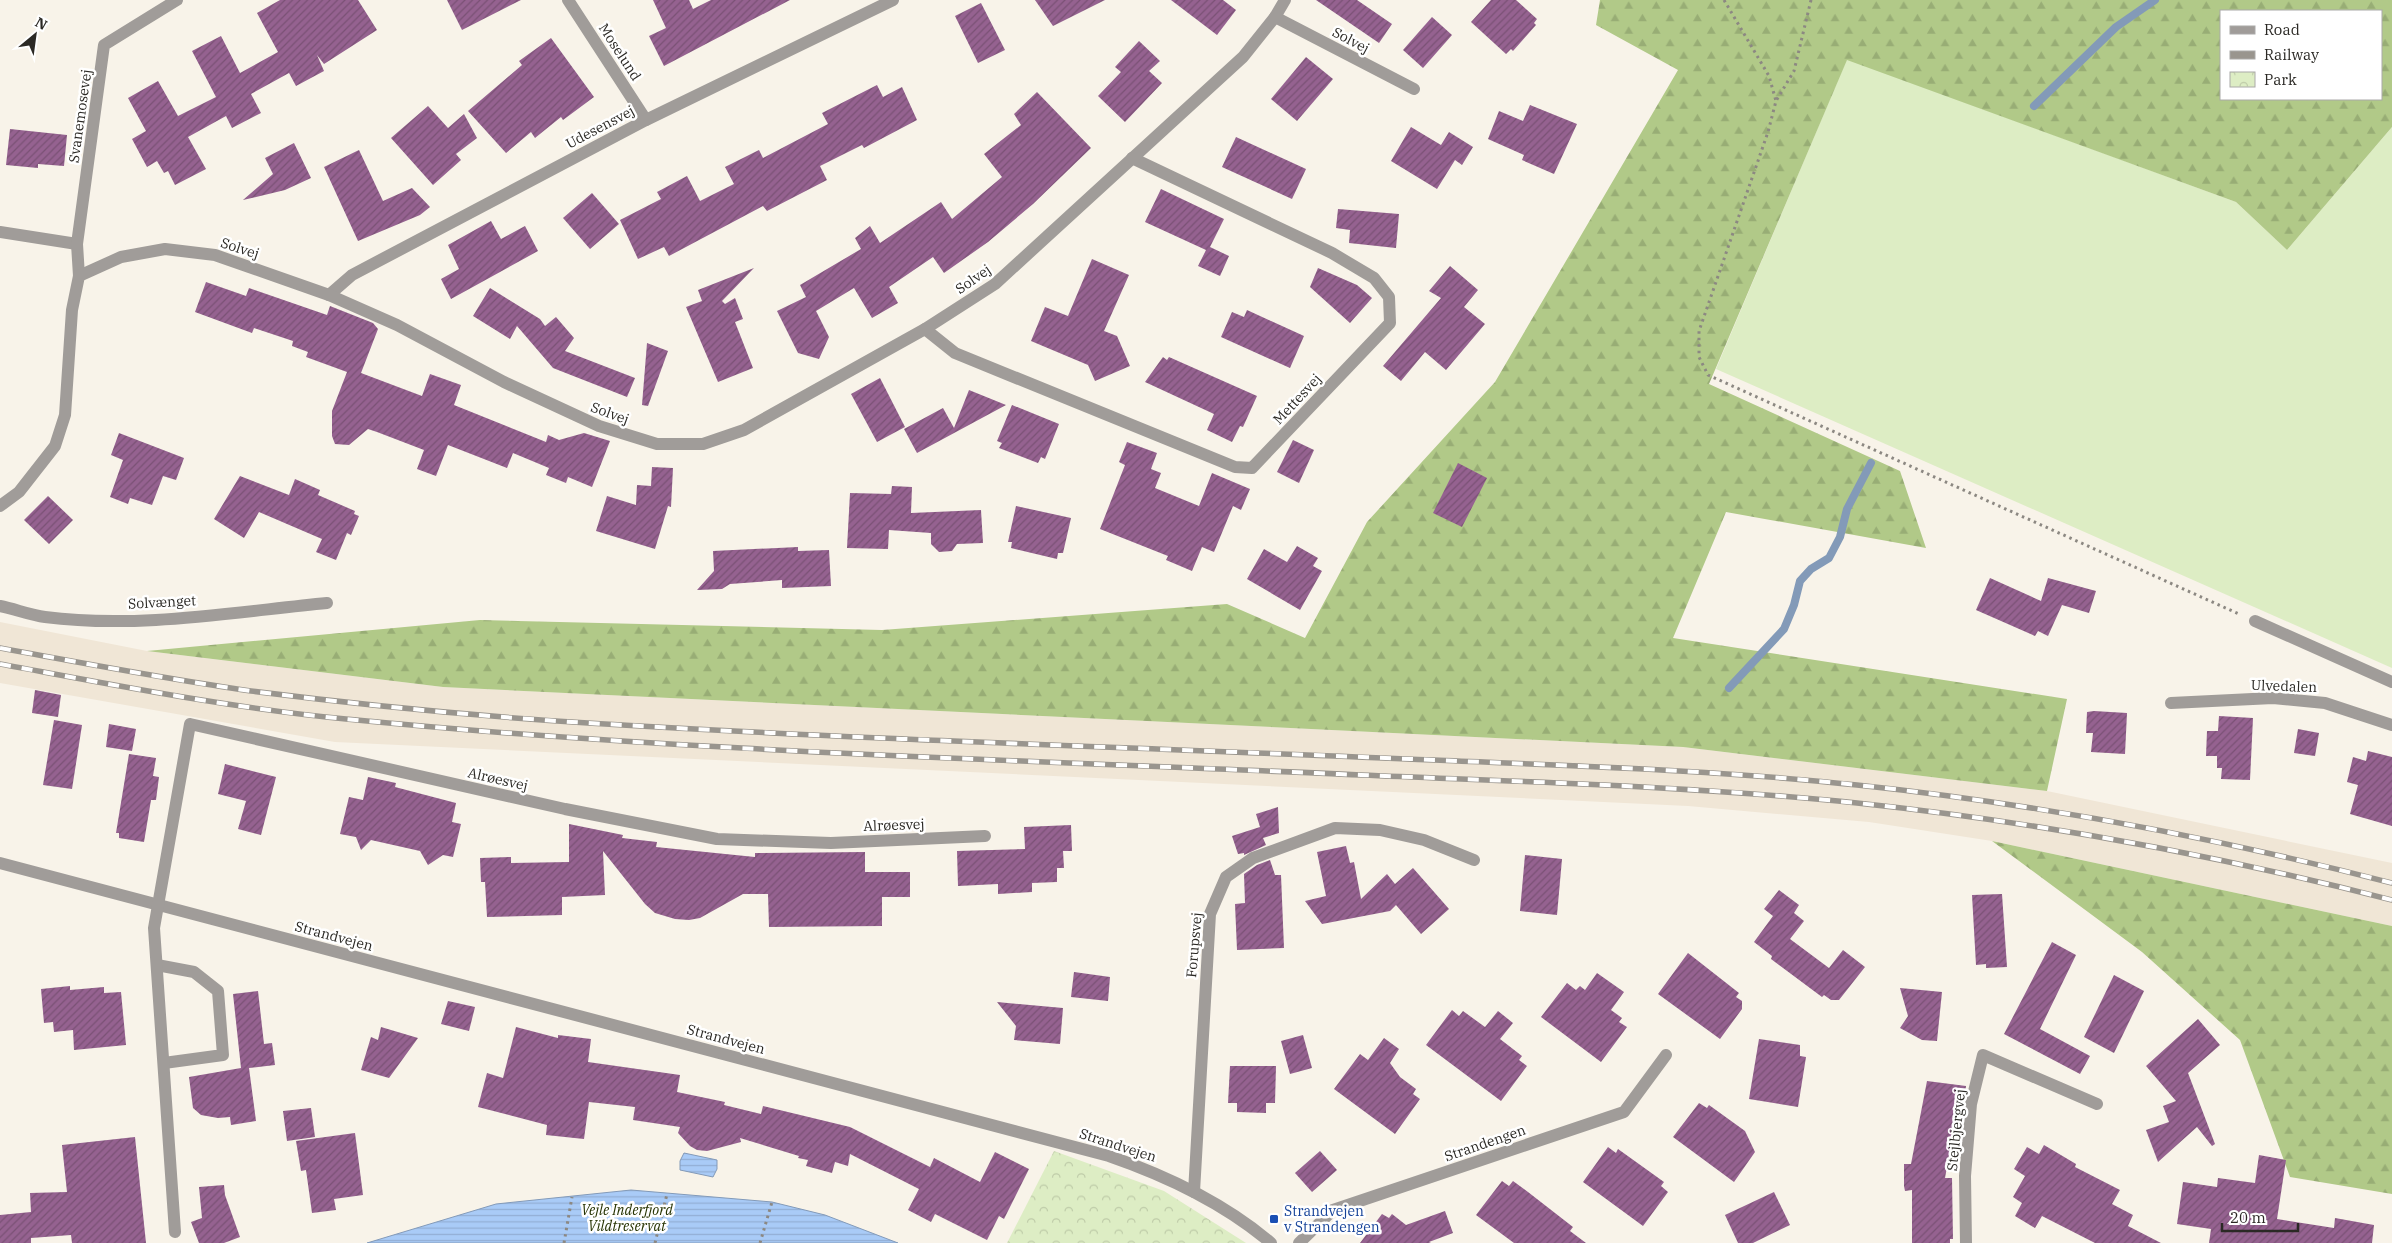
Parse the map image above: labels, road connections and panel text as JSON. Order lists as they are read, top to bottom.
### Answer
{
  "streets": {
    "street": [
      "Solvej",
      "Moselund",
      "Svanemosevej",
      "Udesensvej",
      "Mettesvej",
      "Solvænget",
      "Ulvedalen",
      "Alrøesvej",
      "Strandvejen",
      "Forupsvej",
      "Stejlbjergvej",
      "Strandengen"
    ]
  },
  "crossings": [
    ["Solvej", "Svanemosevej"],
    ["Solvej", "Udesensvej"],
    ["Solvej", "Mettesvej"],
    ["Moselund", "Udesensvej"],
    ["Alrøesvej", "Strandvejen"],
    ["Strandvejen", "Forupsvej"]
  ],
  "parks": ["Vejle Inderfjord Vildtreservat"],
  "places": {
    "transit": ["Strandvejen v Strandengen"]
  },
  "legend": ["Road", "Railway", "Park"],
  "scale_bar": "20 m",
  "north": "top right"
}
